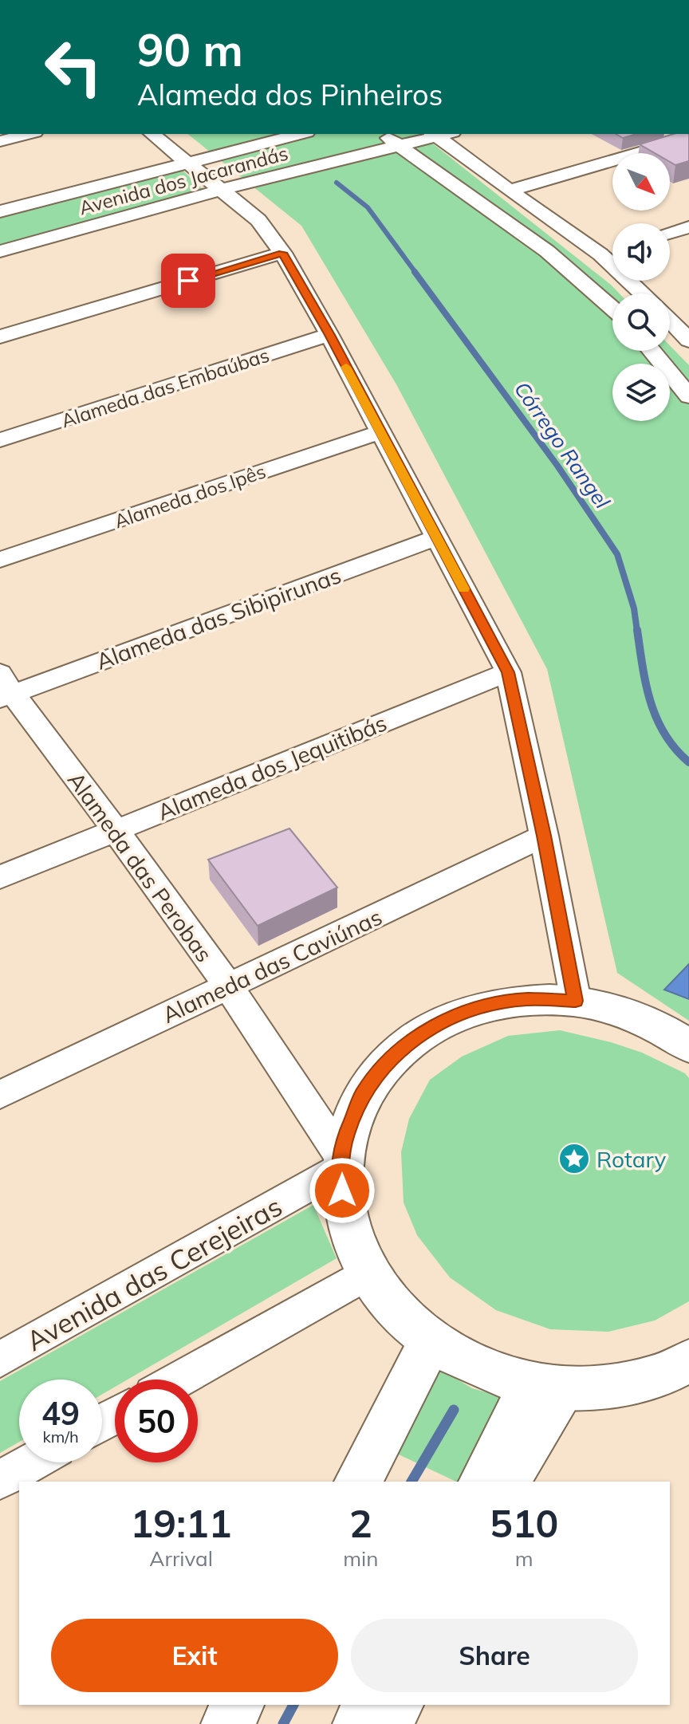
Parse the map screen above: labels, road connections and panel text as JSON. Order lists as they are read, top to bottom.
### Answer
{
  "streets": {
    "street": [
      "Avenida dos Jacarandás",
      "Alameda das Embaúbas",
      "Alameda dos Ipês",
      "Alameda das Sibipirunas",
      "Alameda dos Jequitibás",
      "Alameda das Perobas",
      "Alameda das Caviúnas",
      "Avenida das Cerejeiras"
    ]
  },
  "crossings": [
    ["Alameda das Sibipirunas", "Alameda das Perobas"],
    ["Alameda dos Jequitibás", "Alameda das Perobas"],
    ["Alameda das Perobas", "Alameda das Caviúnas"],
    ["Alameda das Perobas", "Avenida das Cerejeiras"]
  ],
  "water": ["Córrego Rangel"],
  "places": {
    "place": ["Rotary"]
  },
  "north": "bottom right",
  "page": {
    "turn": ["90 m", "Alameda dos Pinheiros"],
    "speed": "49 km/h",
    "limit": "50",
    "eta": [
      "19:11",
      "Arrival",
      "2",
      "min",
      "510",
      "m"
    ],
    "buttons": ["Exit", "Share"]
  }
}
